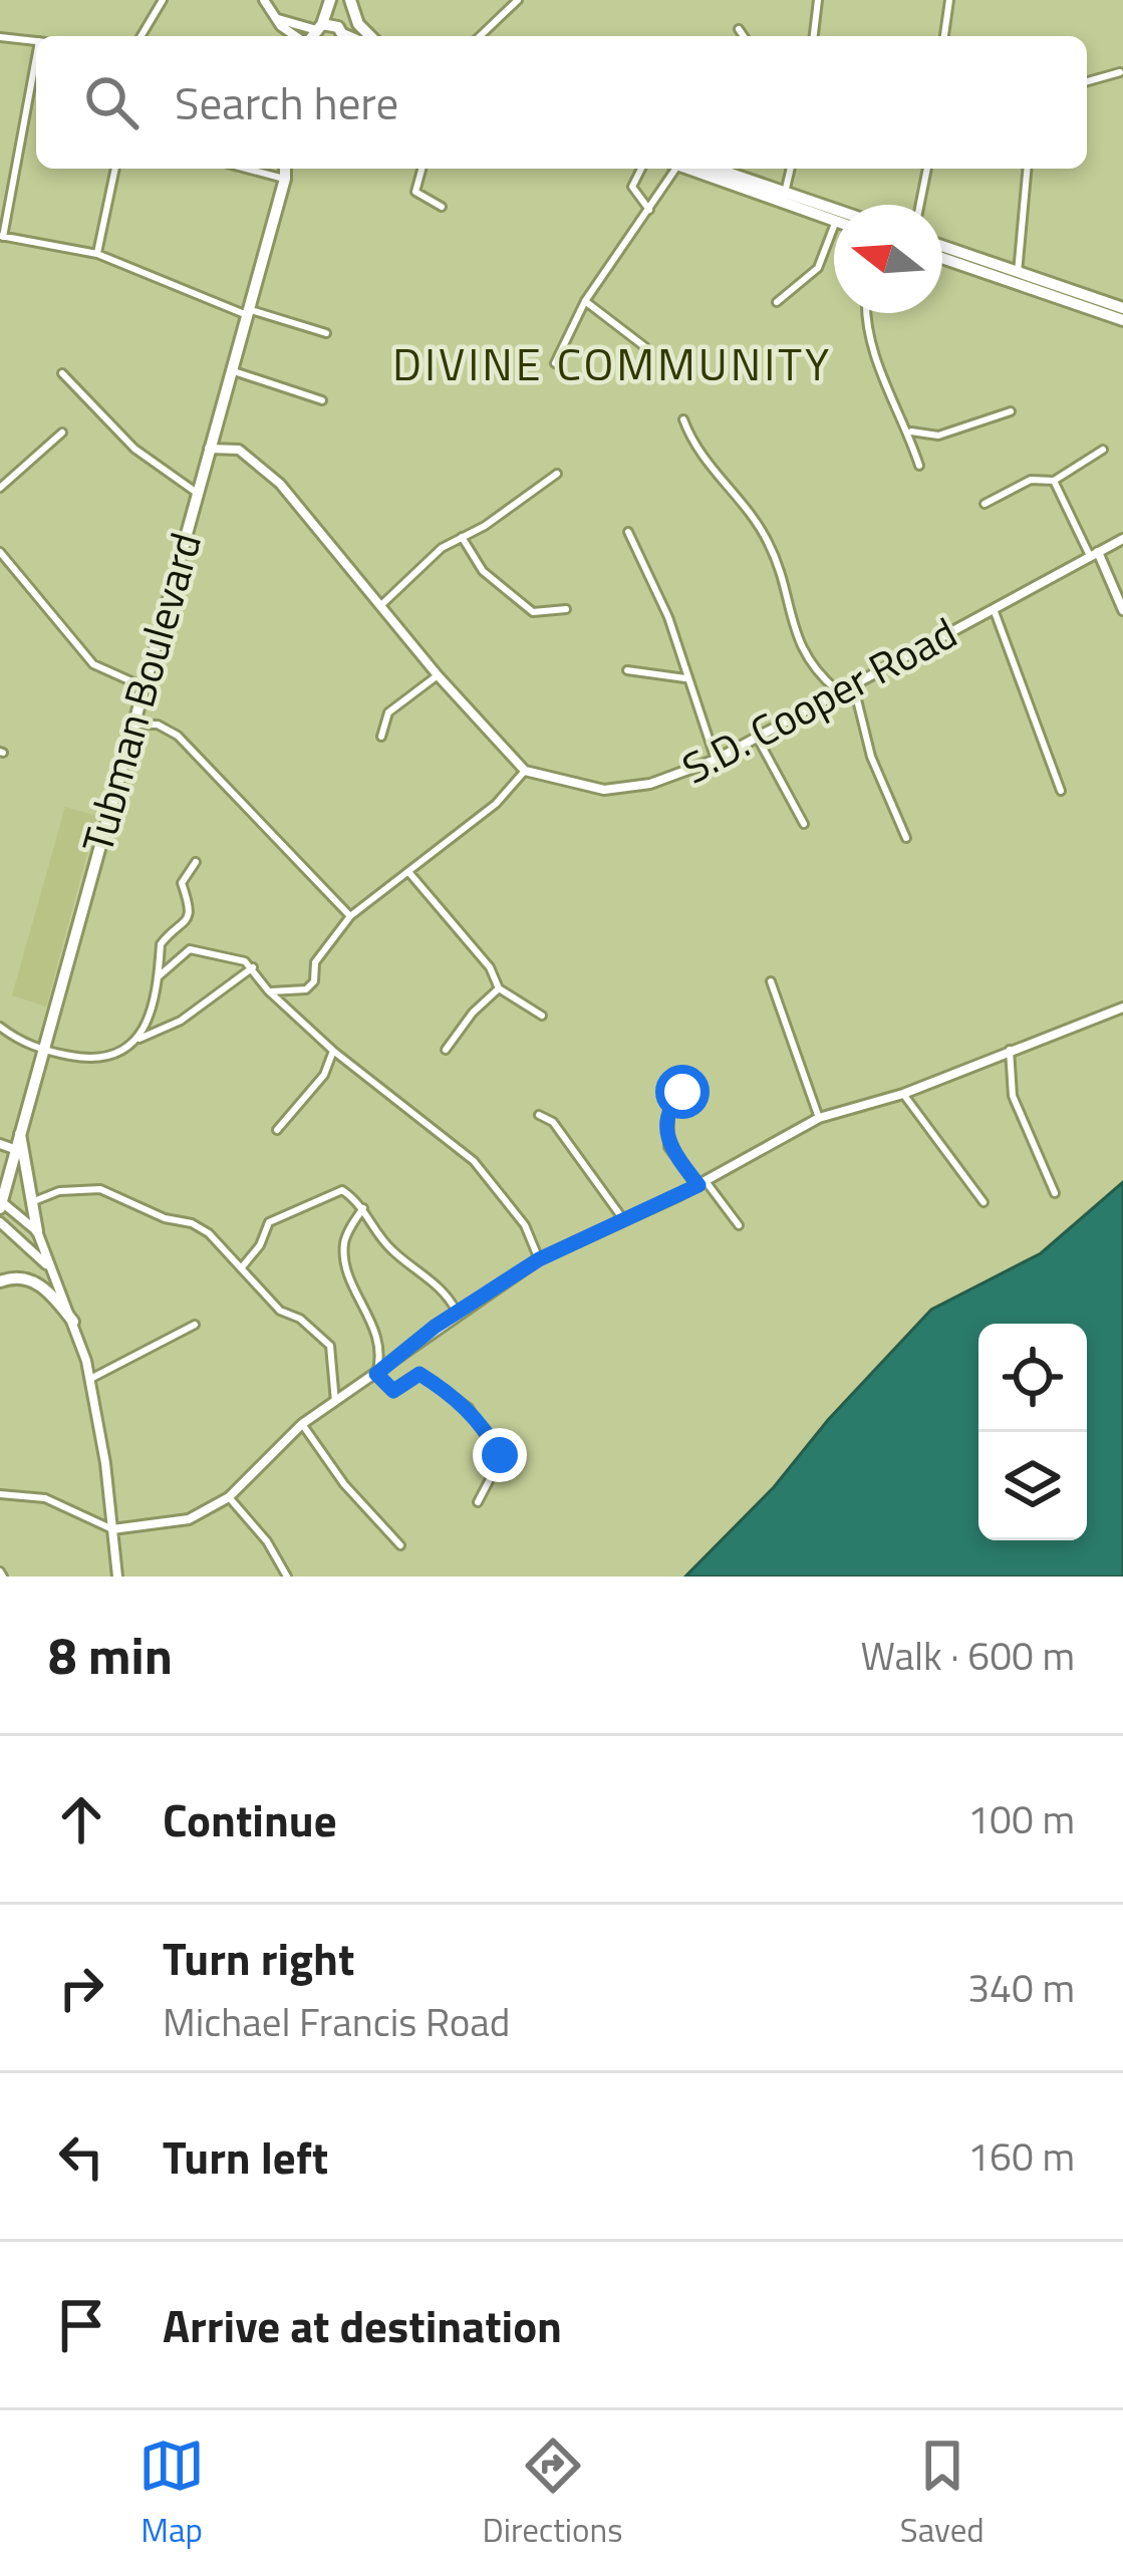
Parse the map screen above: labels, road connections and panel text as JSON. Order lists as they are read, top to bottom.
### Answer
{
  "streets": {
    "main road": ["Tubman Boulevard"],
    "street": ["S.D. Cooper Road"]
  },
  "districts": ["DIVINE COMMUNITY"],
  "north": "left",
  "page": {
    "search": "Search here",
    "heading": ["8 min", "Walk · 600 m"],
    "list": [
      ["Continue", "100 m"],
      ["Turn right", "Michael Francis Road", "340 m"],
      ["Turn left", "160 m"],
      "Arrive at destination"
    ],
    "nav": ["Map", "Directions", "Saved"]
  }
}
